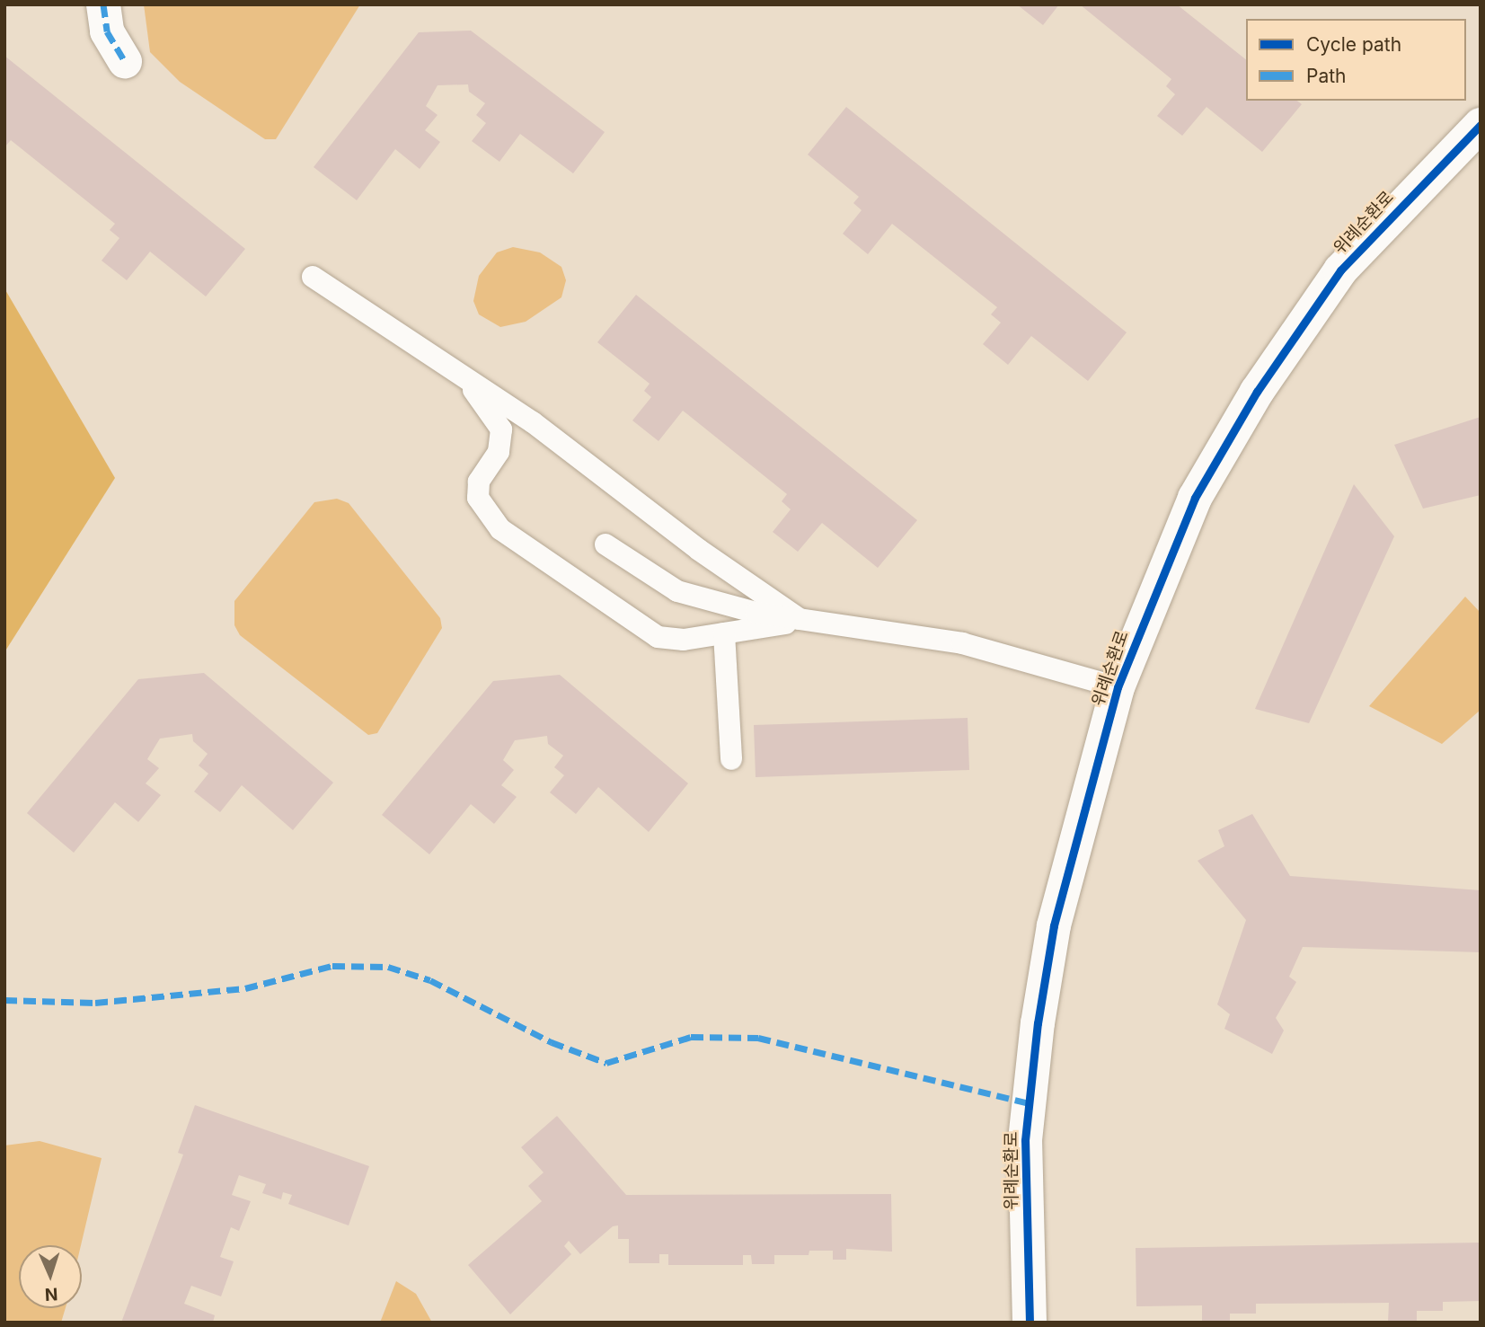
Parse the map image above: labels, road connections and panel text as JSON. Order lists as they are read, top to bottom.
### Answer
{
  "streets": {
    "street": ["위례순환로"]
  },
  "legend": ["Cycle path", "Path"],
  "north": "bottom"
}
